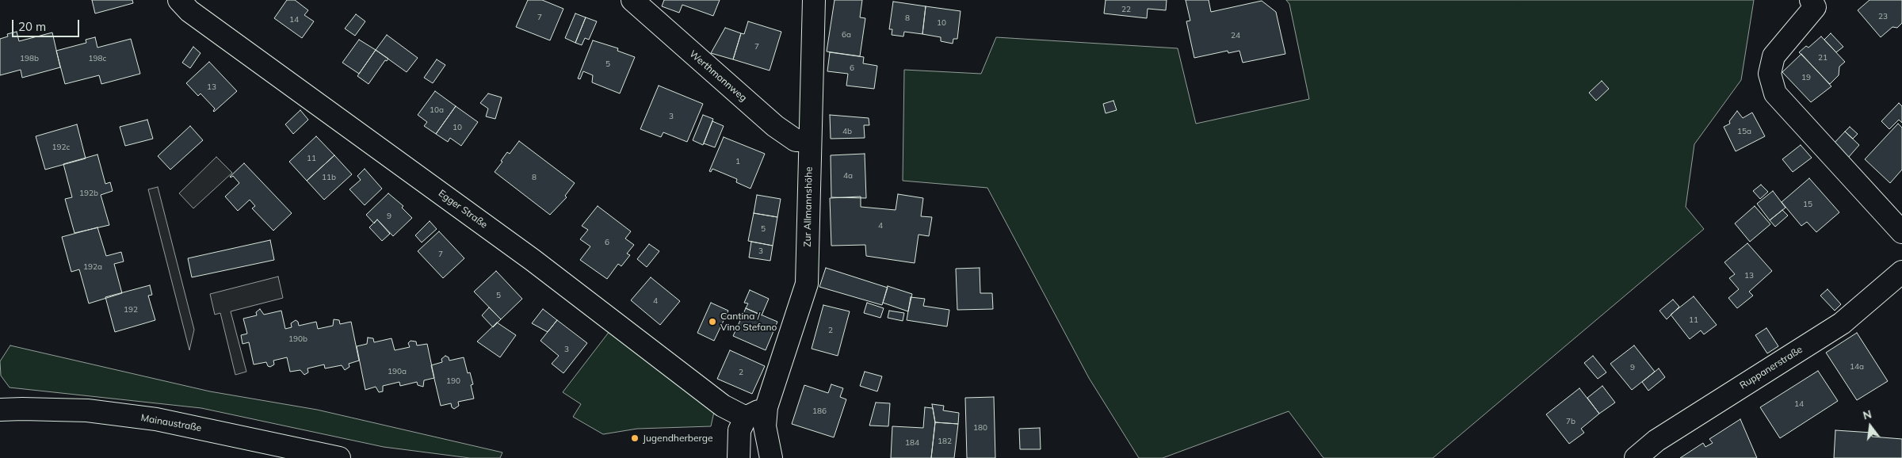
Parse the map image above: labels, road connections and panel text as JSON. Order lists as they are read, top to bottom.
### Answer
{
  "streets": {
    "street": [
      "Werthmannweg",
      "Zur Allmannshöhe",
      "Egger Straße",
      "Ruppanerstraße",
      "Mainaustraße"
    ]
  },
  "crossings": [
    ["Werthmannweg", "Zur Allmannshöhe"]
  ],
  "places": ["Cantina / Vino Stefano", "Jugendherberge"],
  "house_numbers": [
    "22",
    "23",
    "7",
    "8",
    "14",
    "10",
    "6a",
    "24",
    "7",
    "21",
    "198b",
    "198c",
    "5",
    "6",
    "19",
    "13",
    "10a",
    "3",
    "10",
    "4b",
    "15a",
    "192c",
    "11",
    "1",
    "4a",
    "11b",
    "8",
    "192b",
    "15",
    "9",
    "4",
    "5",
    "6",
    "3",
    "7",
    "192a",
    "13",
    "5",
    "4",
    "192",
    "11",
    "2",
    "190b",
    "3",
    "14a",
    "9",
    "190a",
    "2",
    "190",
    "14",
    "186",
    "7b",
    "180",
    "182",
    "184"
  ],
  "scale_bar": "20 m",
  "north": "top"
}
